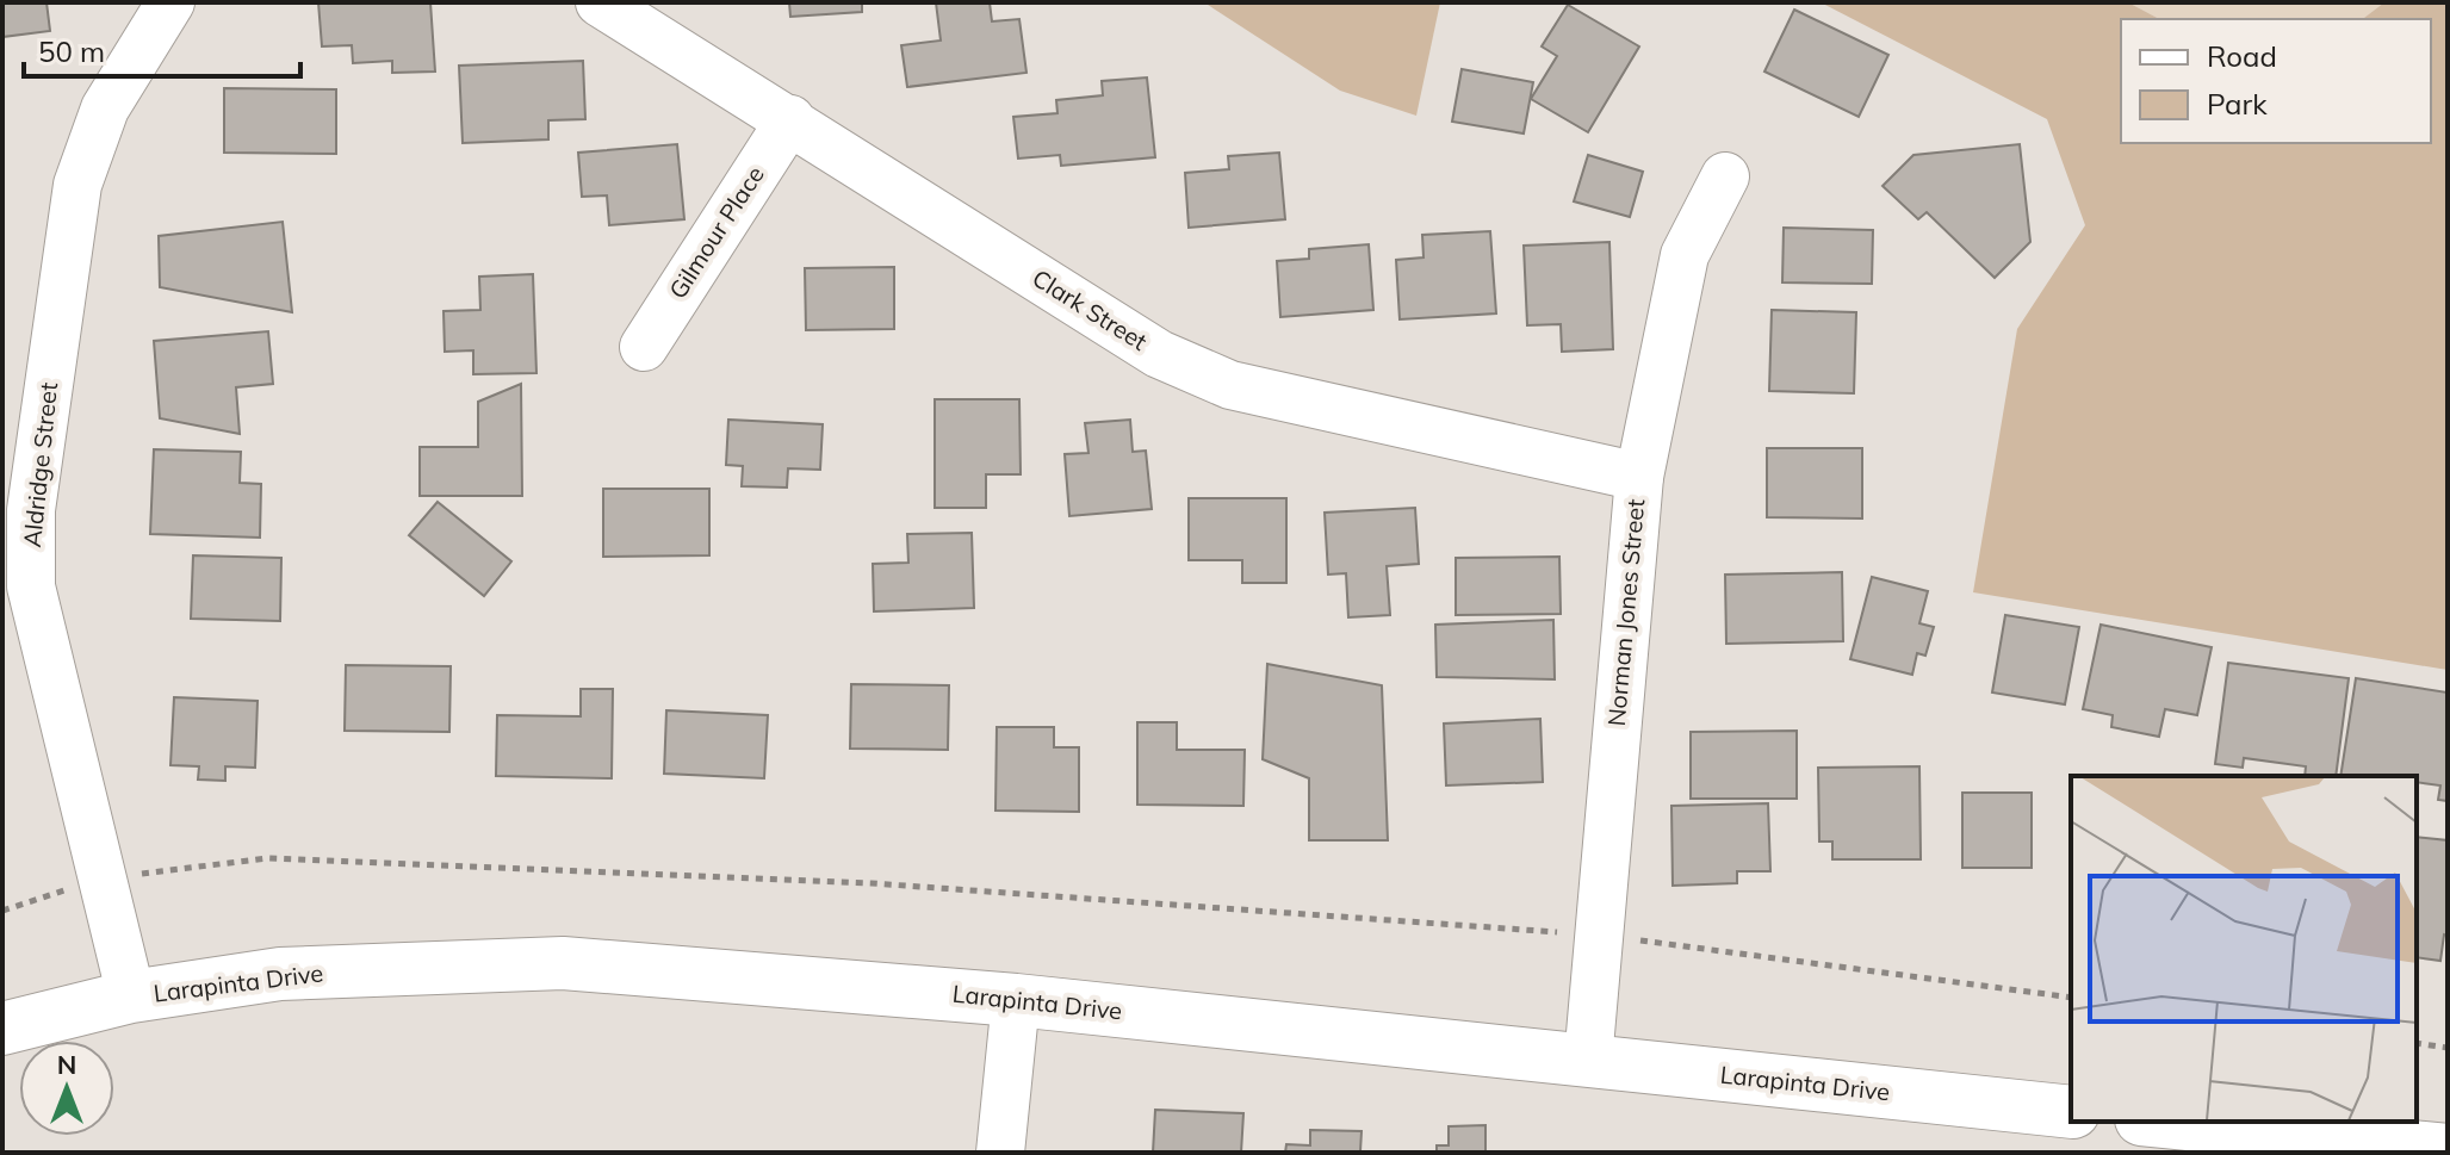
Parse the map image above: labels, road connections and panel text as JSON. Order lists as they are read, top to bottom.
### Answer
{
  "streets": {
    "main road": ["Larapinta Drive"],
    "street": [
      "Gilmour Place",
      "Clark Street",
      "Aldridge Street",
      "Norman Jones Street"
    ]
  },
  "crossings": [
    ["Gilmour Place", "Clark Street"],
    ["Clark Street", "Norman Jones Street"],
    ["Aldridge Street", "Larapinta Drive"],
    ["Norman Jones Street", "Larapinta Drive"]
  ],
  "legend": ["Road", "Park"],
  "scale_bar": "50 m",
  "north": "top"
}
